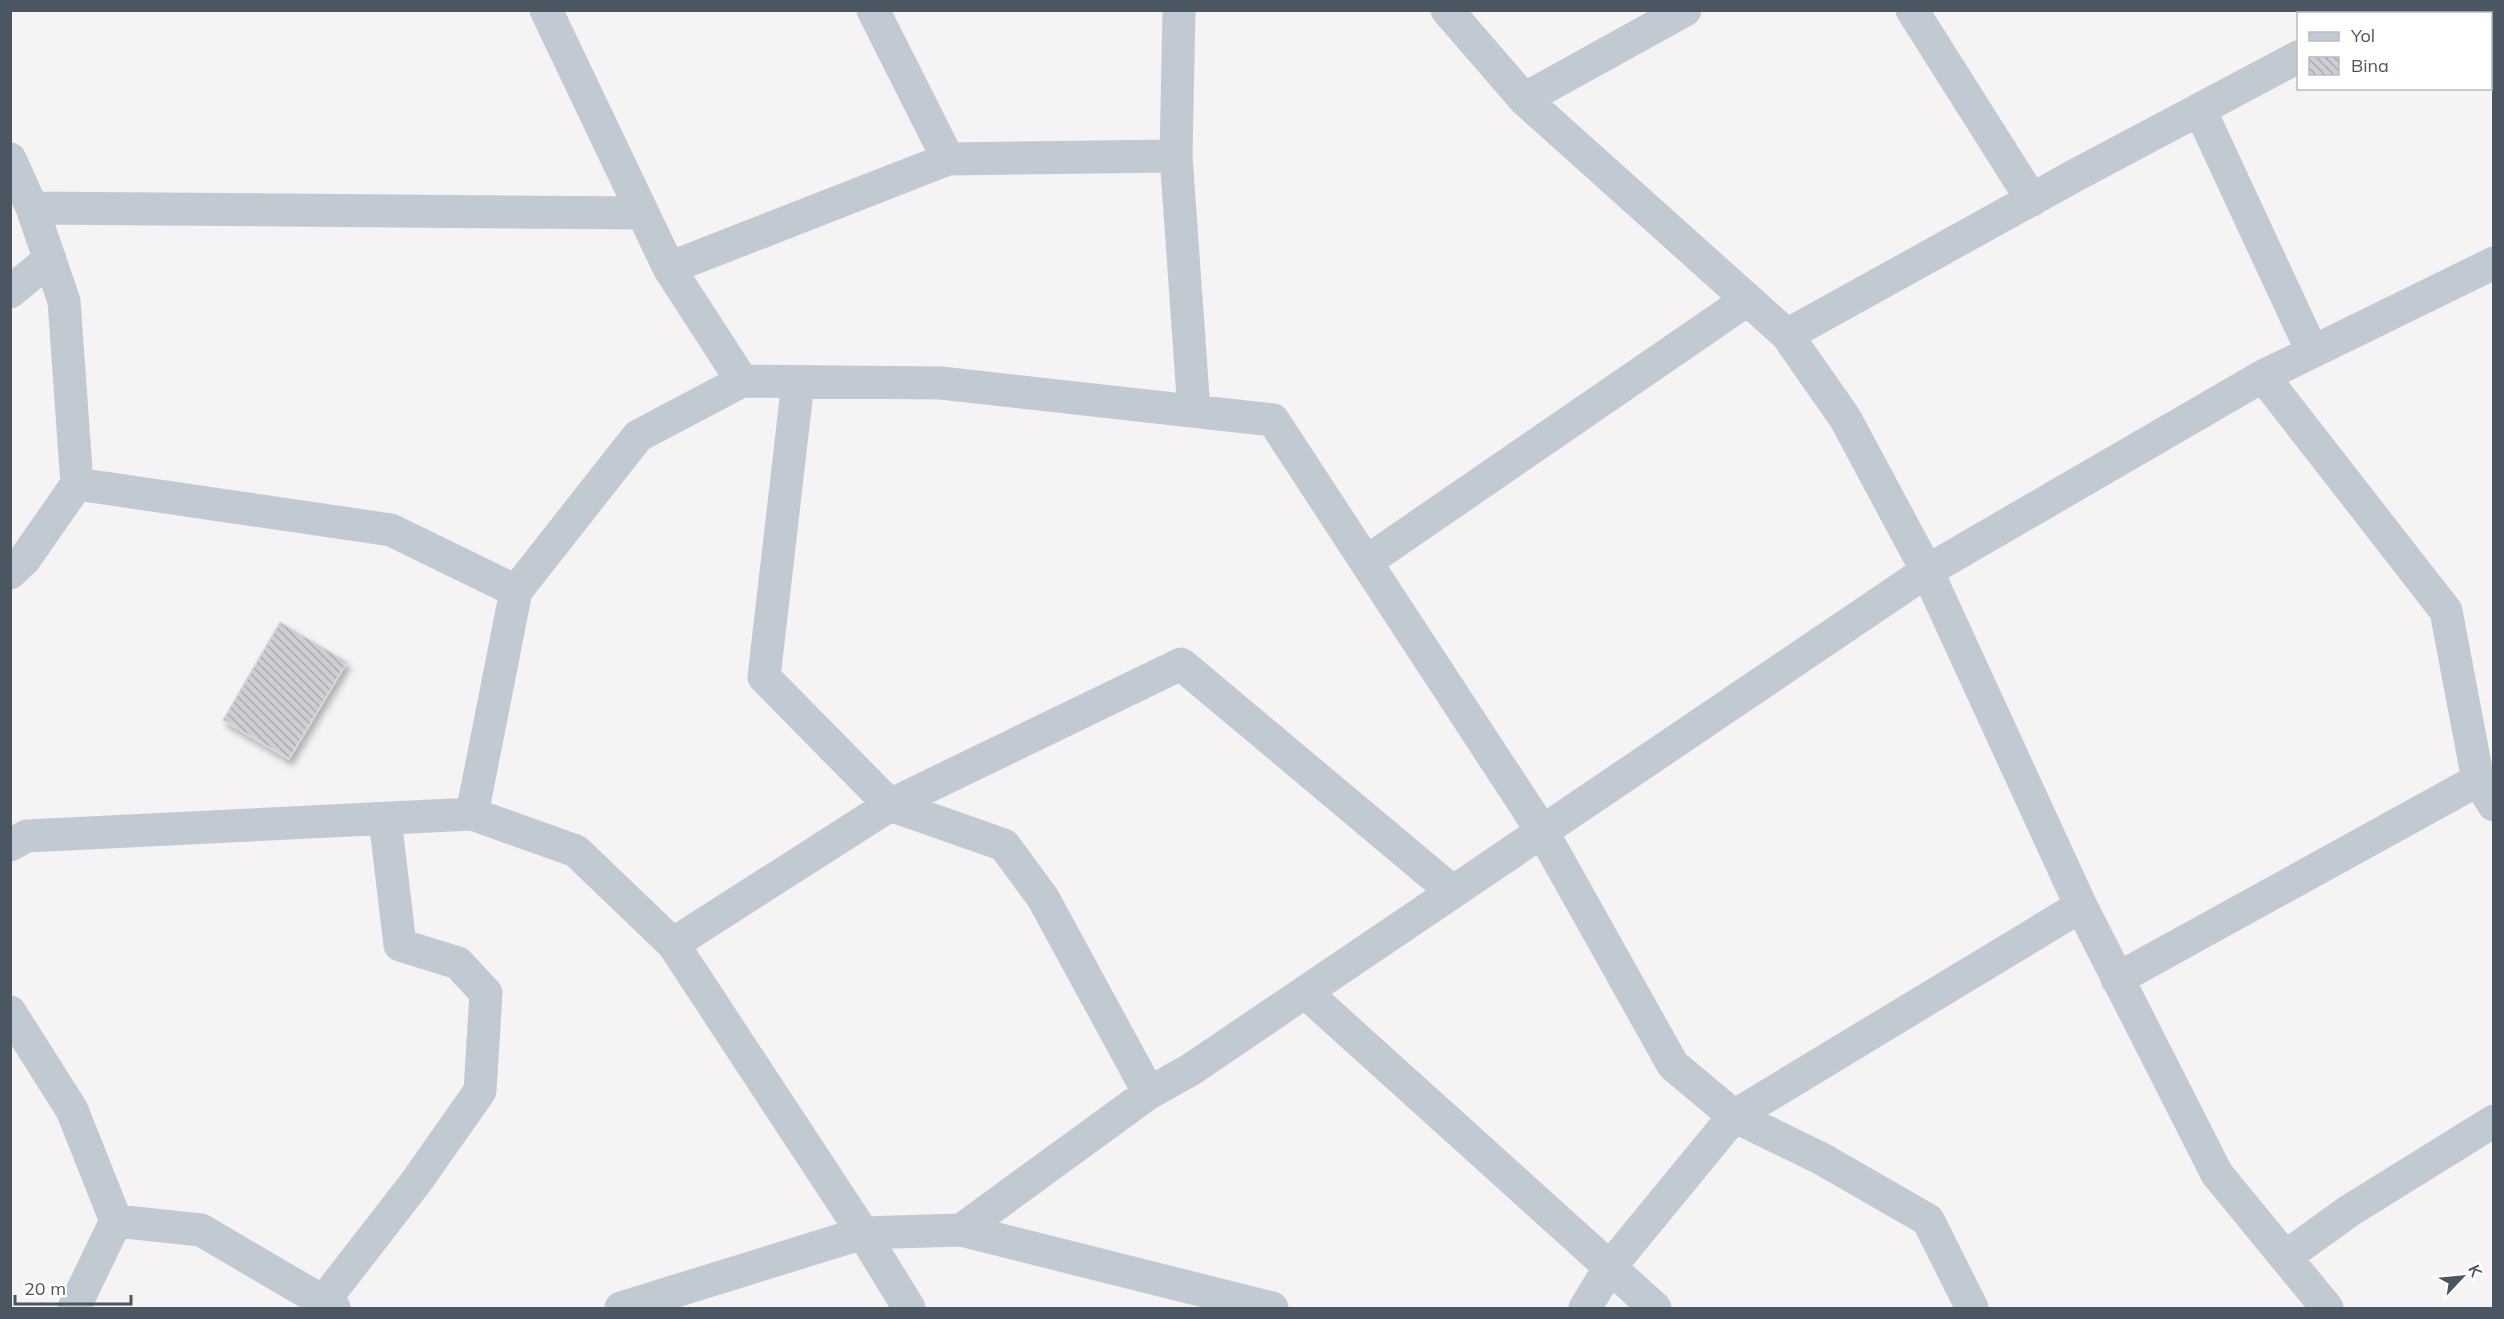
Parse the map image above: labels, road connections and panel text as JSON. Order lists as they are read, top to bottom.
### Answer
{
  "legend": ["Yol", "Bina"],
  "scale_bar": "20 m",
  "north": "top right"
}
